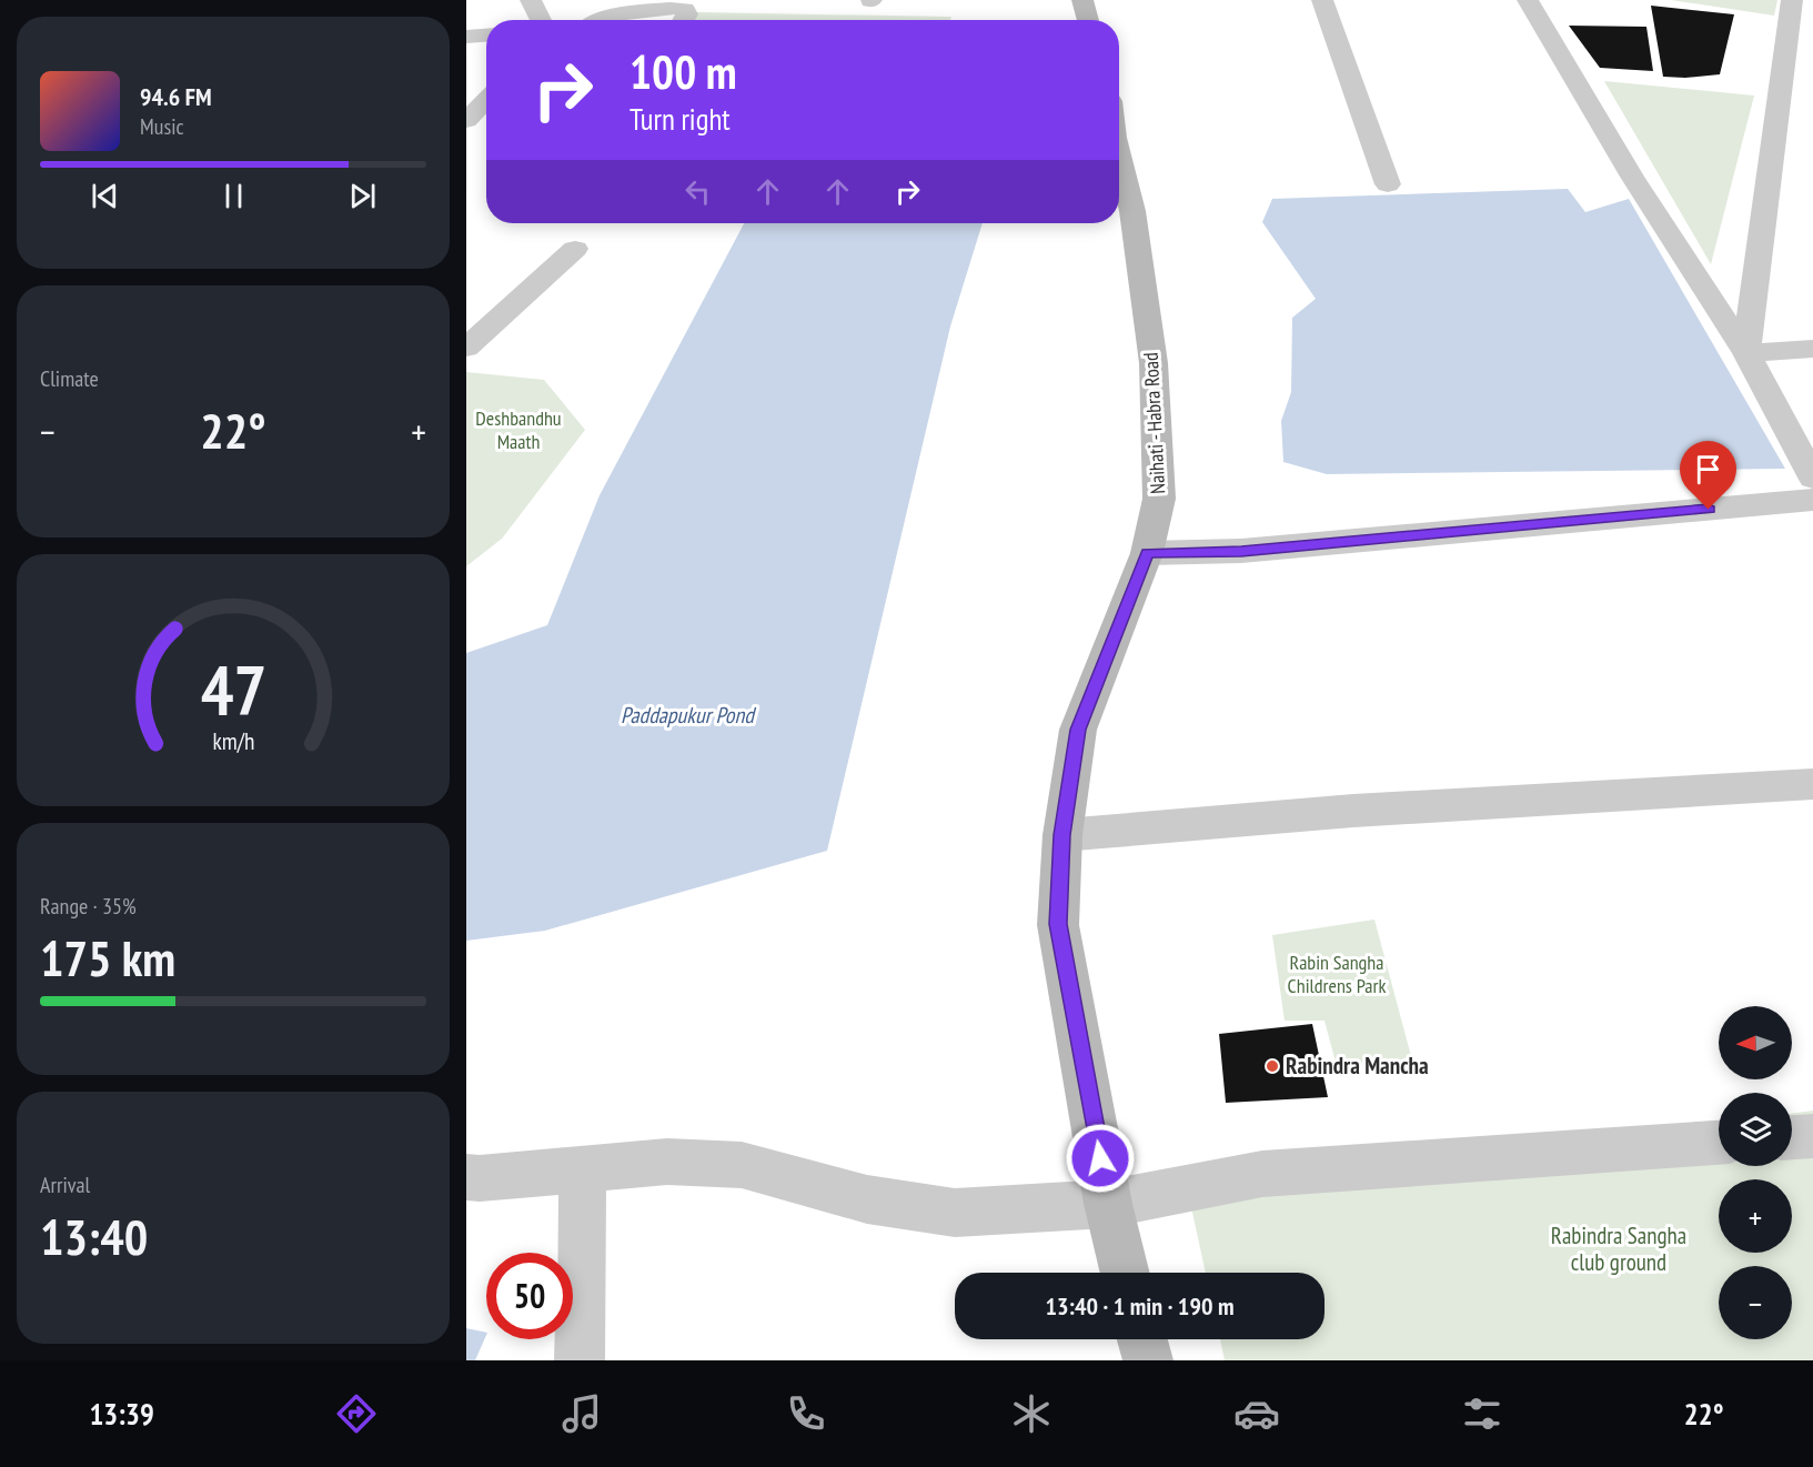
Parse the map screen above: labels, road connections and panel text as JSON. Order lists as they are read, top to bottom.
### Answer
{
  "streets": {
    "main road": ["Naihati - Habra Road"]
  },
  "water": ["Paddapukur Pond"],
  "parks": ["Deshbandhu Maath", "Rabin Sangha Childrens Park", "Rabindra Sangha club ground"],
  "places": ["Rabindra Mancha"],
  "north": "left",
  "page": {
    "turn": ["100 m", "Turn right"],
    "song": ["94.6 FM", "Music"],
    "tile": [
      "Climate",
      ["Range · 35%", "175 km"],
      ["Arrival", "13:40"]
    ],
    "heat": ["−", "22°", "+"],
    "map_buttons": ["+", "−"],
    "limit": "50",
    "trip": "13:40 · 1 min · 190 m",
    "tabs": ["13:39", "22°"],
    "gauge": ["47", "km/h"]
  }
}
